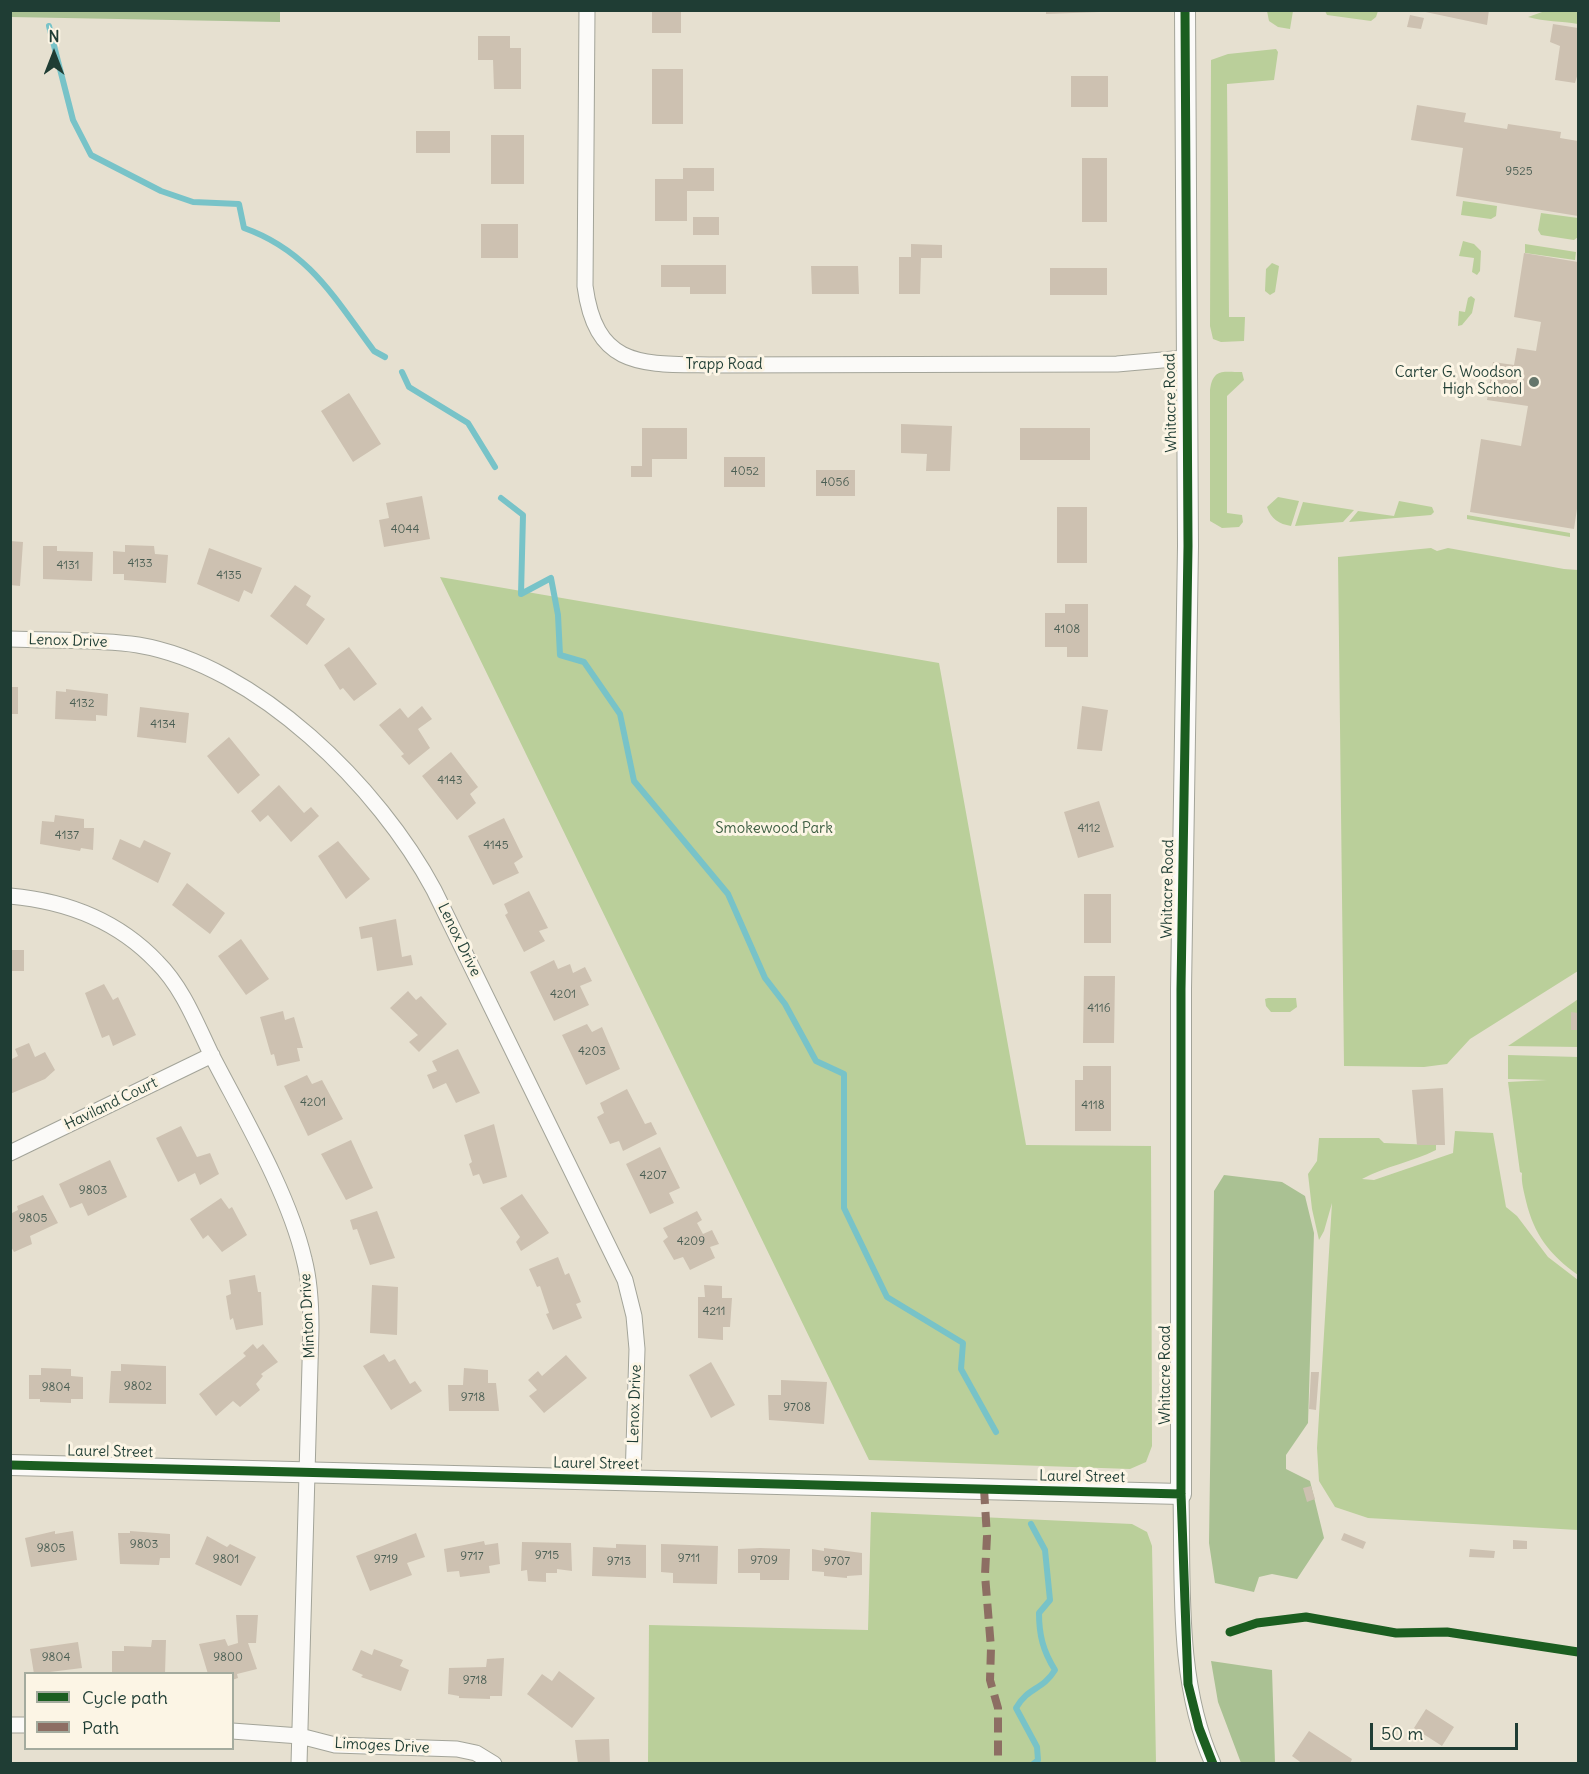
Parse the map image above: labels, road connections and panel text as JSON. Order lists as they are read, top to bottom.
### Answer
{
  "streets": {
    "street": [
      "Trapp Road",
      "Whitacre Road",
      "Lenox Drive",
      "Haviland Court",
      "Minton Drive",
      "Laurel Street",
      "Limoges Drive"
    ]
  },
  "crossings": [
    ["Trapp Road", "Whitacre Road"],
    ["Whitacre Road", "Laurel Street"],
    ["Lenox Drive", "Laurel Street"],
    ["Haviland Court", "Minton Drive"],
    ["Minton Drive", "Laurel Street"],
    ["Minton Drive", "Limoges Drive"]
  ],
  "parks": ["Smokewood Park"],
  "places": ["Carter G. Woodson High School"],
  "house_numbers": [
    "9525",
    "4052",
    "4056",
    "4044",
    "4133",
    "4131",
    "4135",
    "4108",
    "4132",
    "4134",
    "4143",
    "4112",
    "4137",
    "4145",
    "4201",
    "4116",
    "4203",
    "4201",
    "4118",
    "4207",
    "9803",
    "9805",
    "4209",
    "4211",
    "9802",
    "9804",
    "9718",
    "9708",
    "9803",
    "9805",
    "9715",
    "9717",
    "9711",
    "9801",
    "9719",
    "9709",
    "9713",
    "9707",
    "9804",
    "9800",
    "9718"
  ],
  "legend": ["Cycle path", "Path"],
  "scale_bar": "50 m",
  "north": "top"
}
